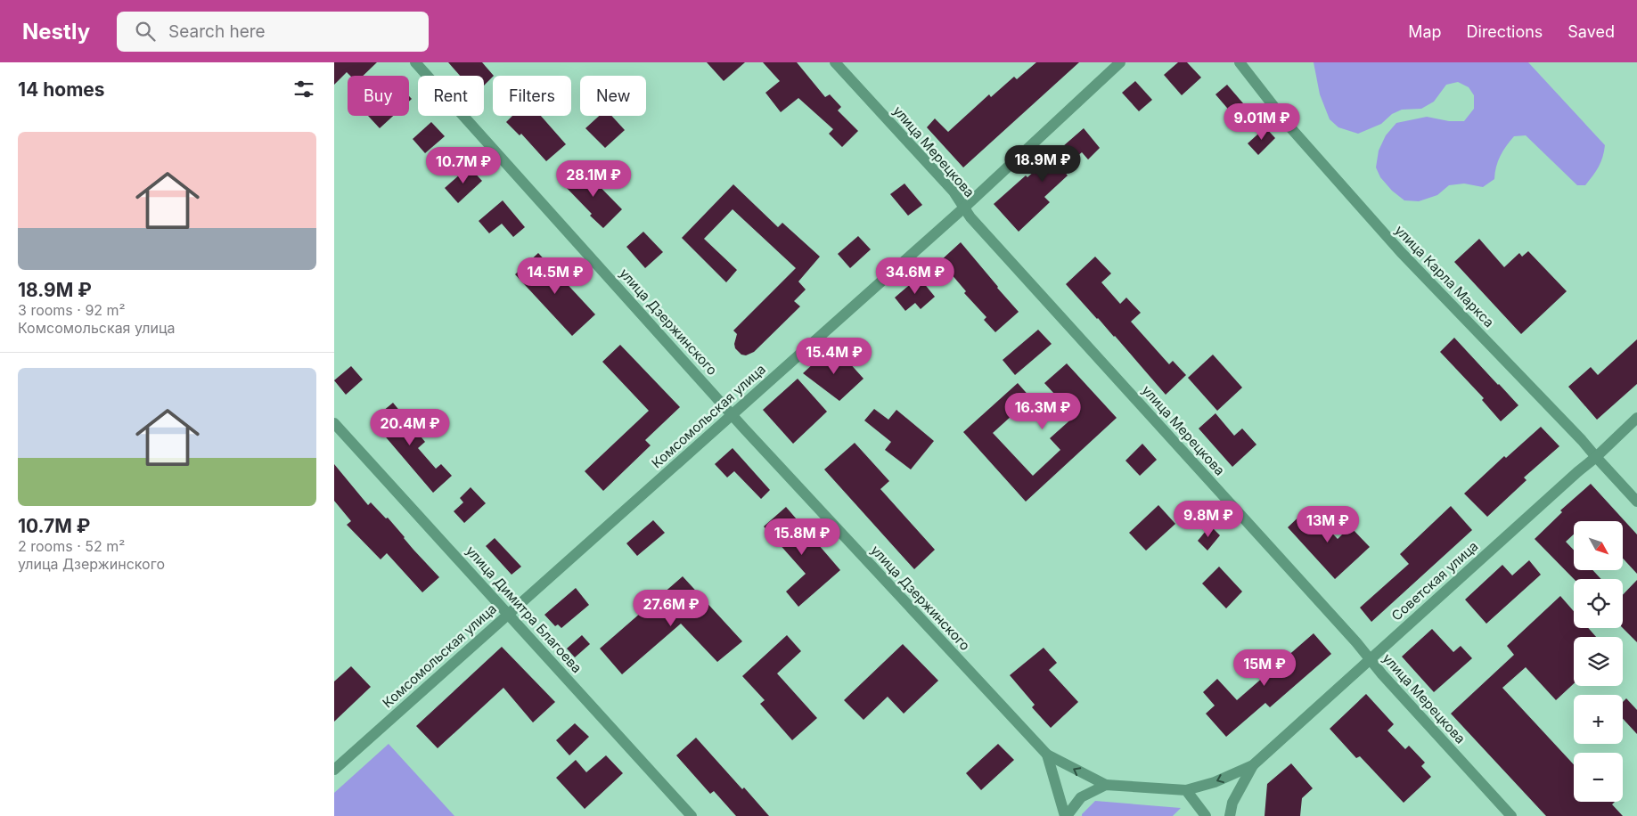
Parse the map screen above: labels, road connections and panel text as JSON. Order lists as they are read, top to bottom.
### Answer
{
  "streets": {
    "street": [
      "улица Мерецкова",
      "улица Карла Маркса",
      "улица Дзержинского",
      "Комсомольская улица",
      "Советская улица",
      "улица Димитра Благоева"
    ]
  },
  "crossings": [
    ["улица Мерецкова", "Комсомольская улица"],
    ["улица Мерецкова", "Советская улица"],
    ["улица Карла Маркса", "Советская улица"],
    ["улица Дзержинского", "Комсомольская улица"],
    ["улица Дзержинского", "Советская улица"],
    ["Комсомольская улица", "улица Димитра Благоева"]
  ],
  "north": "bottom right",
  "page": {
    "header": "Nestly",
    "search": "Search here",
    "nav": ["Map", "Directions", "Saved"],
    "heading": "14 homes",
    "chip": [
      "Buy",
      "Rent",
      "Filters",
      "New"
    ],
    "price": [
      "9.01M ₽",
      "18.9M ₽",
      "10.7M ₽",
      "28.1M ₽",
      "14.5M ₽",
      "34.6M ₽",
      "15.4M ₽",
      "16.3M ₽",
      "20.4M ₽",
      "9.8M ₽",
      "13M ₽",
      "15.8M ₽",
      "27.6M ₽",
      "15M ₽"
    ],
    "list": [
      {
        "name": "18.9M ₽",
        "note": "3 rooms · 92 m² · Комсомольская улица"
      },
      {
        "name": "10.7M ₽",
        "note": "2 rooms · 52 m² · улица Дзержинского"
      }
    ],
    "map_buttons": ["+", "−"]
  }
}
